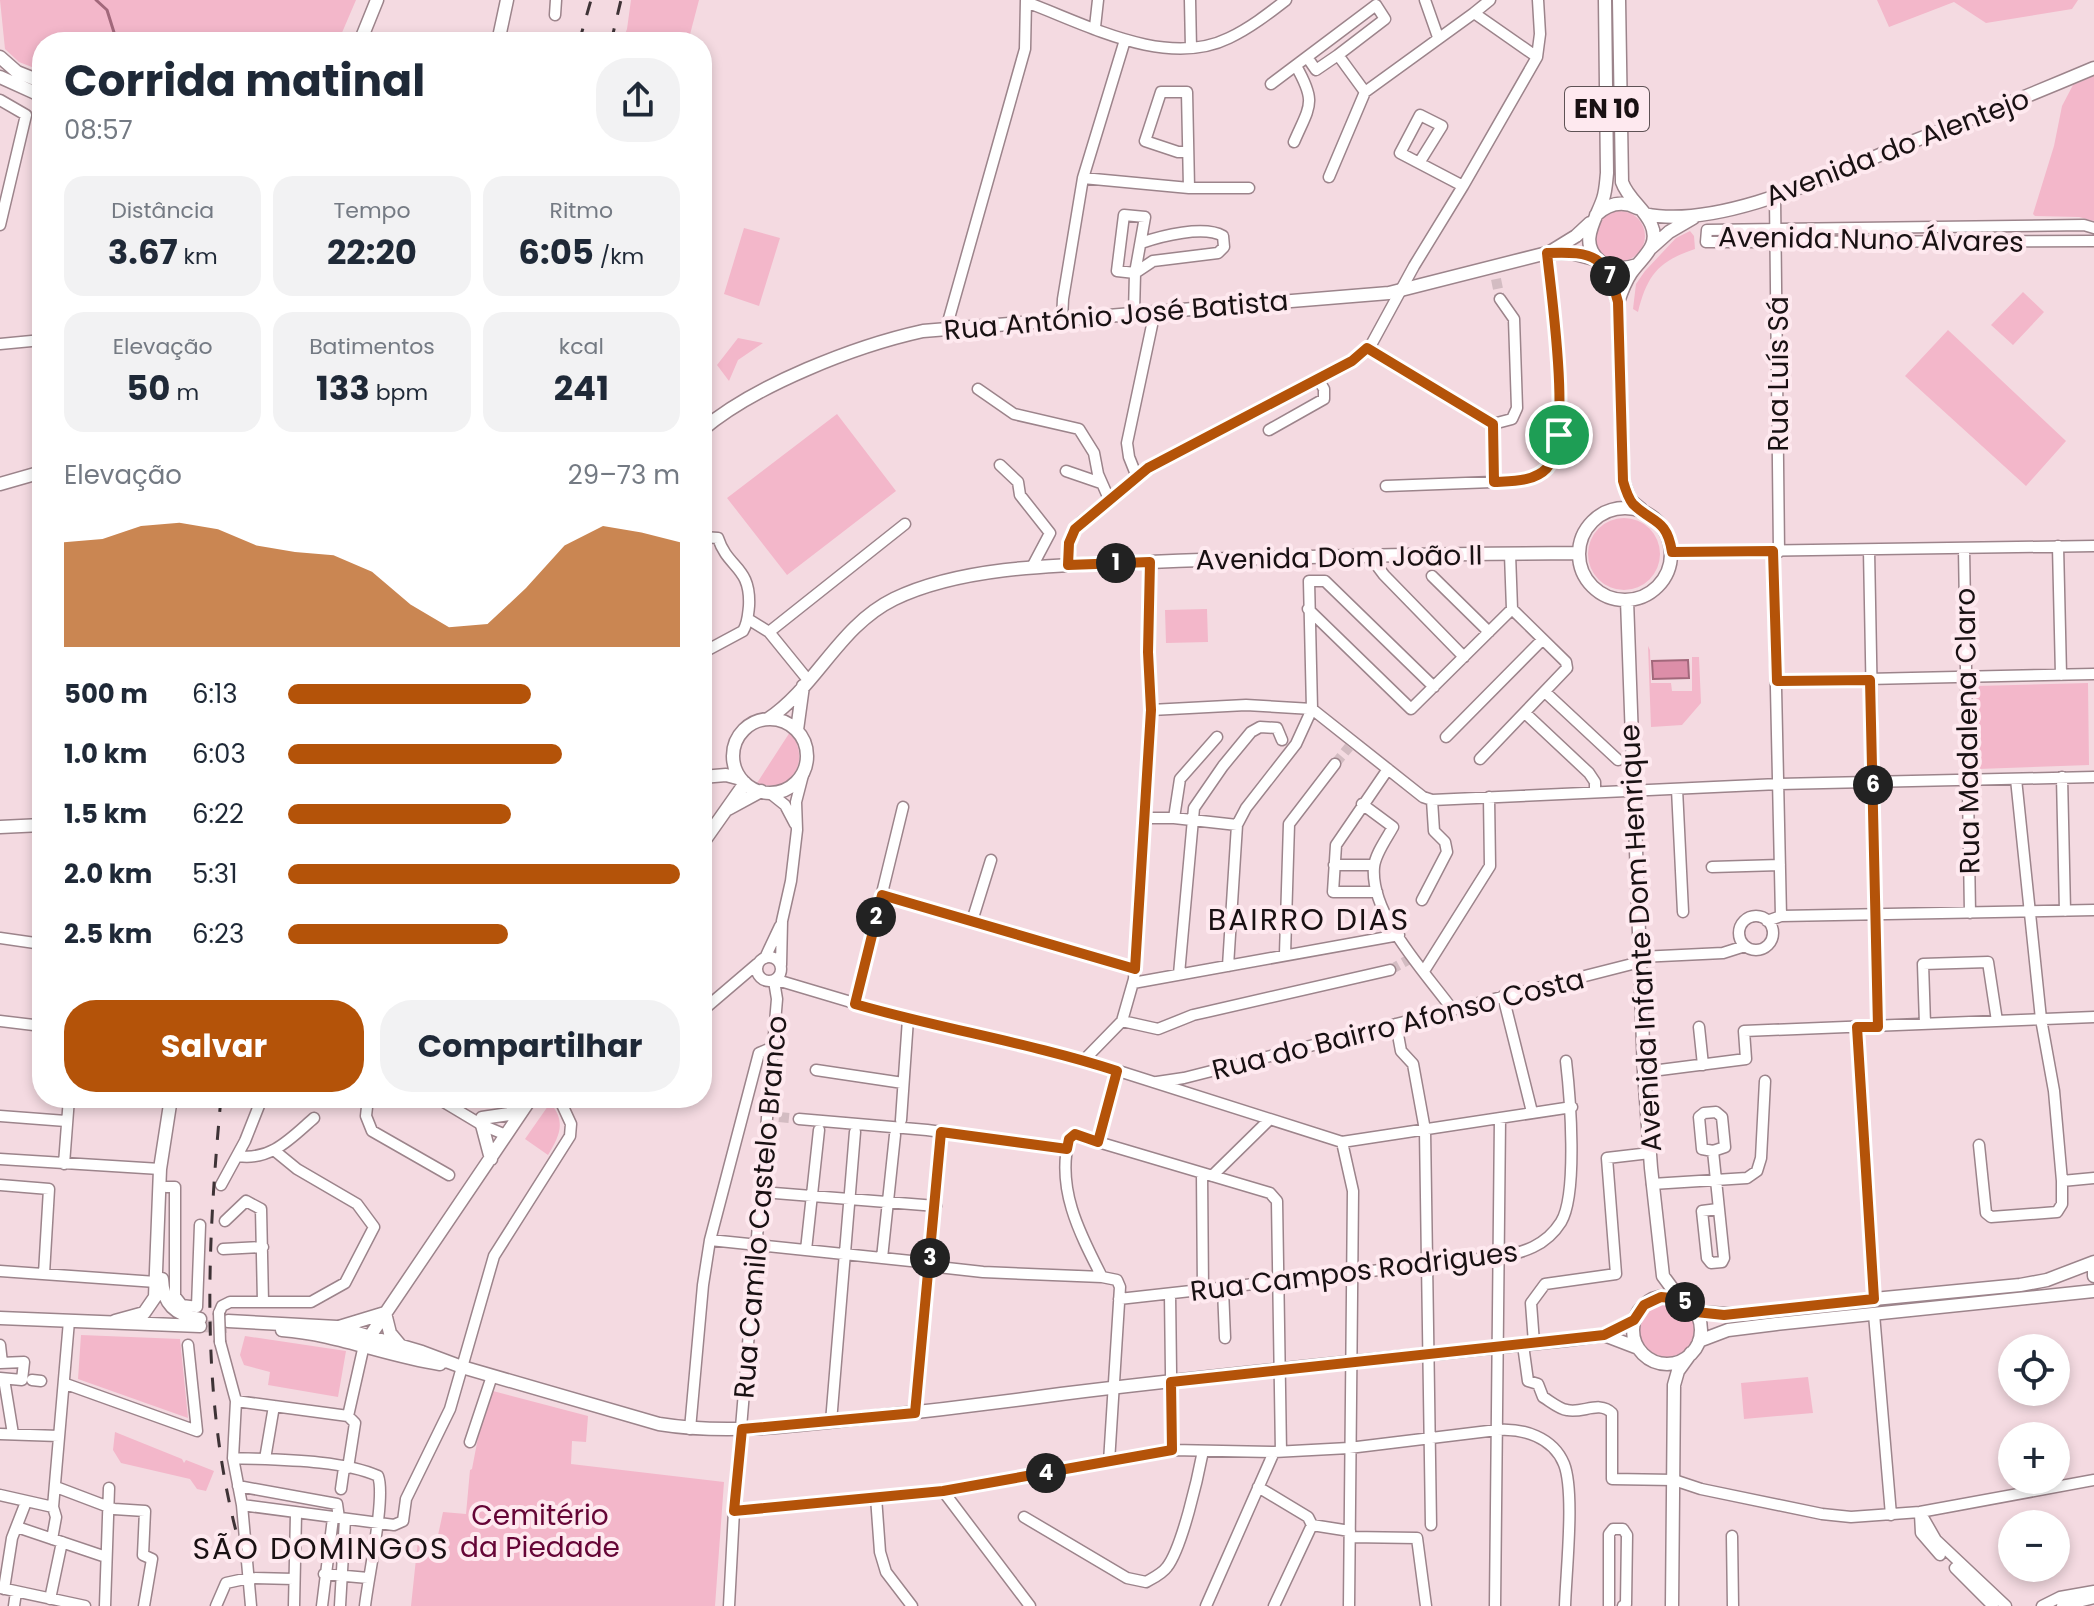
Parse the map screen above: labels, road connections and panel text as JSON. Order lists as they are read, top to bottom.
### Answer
{
  "streets": {
    "main road": [
      "EN 10",
      "Avenida do Alentejo",
      "Rua António José Batista",
      "Avenida Dom João II",
      "Avenida Infante Dom Henrique"
    ],
    "street": [
      "Avenida Nuno Álvares",
      "Rua Luís Sá",
      "Rua Madalena Claro",
      "Rua do Bairro Afonso Costa",
      "Rua Camilo Castelo Branco",
      "Rua Campos Rodrigues"
    ]
  },
  "crossings": [
    ["EN 10", "Avenida do Alentejo"],
    ["EN 10", "Rua António José Batista"],
    ["Avenida do Alentejo", "Rua António José Batista"],
    ["Avenida do Alentejo", "Rua Luís Sá"],
    ["Avenida Nuno Álvares", "Rua Luís Sá"],
    ["Avenida Dom João II", "Avenida Infante Dom Henrique"],
    ["Avenida Infante Dom Henrique", "Rua do Bairro Afonso Costa"]
  ],
  "districts": ["BAIRRO DIAS", "SÃO DOMINGOS"],
  "parks": ["Cemitério da Piedade"],
  "page": {
    "heading": ["Corrida matinal", "08:57"],
    "stats": [
      ["Distância", "3.67 km"],
      ["Tempo", "22:20"],
      ["Ritmo", "6:05 /km"],
      ["Elevação", "50 m"],
      ["Batimentos", "133 bpm"],
      ["kcal", "241"]
    ],
    "pins": [
      "7",
      "1",
      "6",
      "2",
      "3",
      "5",
      "4"
    ],
    "chart": ["Elevação", "29–73 m"],
    "list": [
      {
        "name": "500 m",
        "note": "6:13"
      },
      {
        "name": "1.0 km",
        "note": "6:03"
      },
      {
        "name": "1.5 km",
        "note": "6:22"
      },
      {
        "name": "2.0 km",
        "note": "5:31"
      },
      {
        "name": "2.5 km",
        "note": "6:23"
      }
    ],
    "buttons": ["Salvar", "Compartilhar"],
    "map_buttons": ["+", "−"]
  }
}
